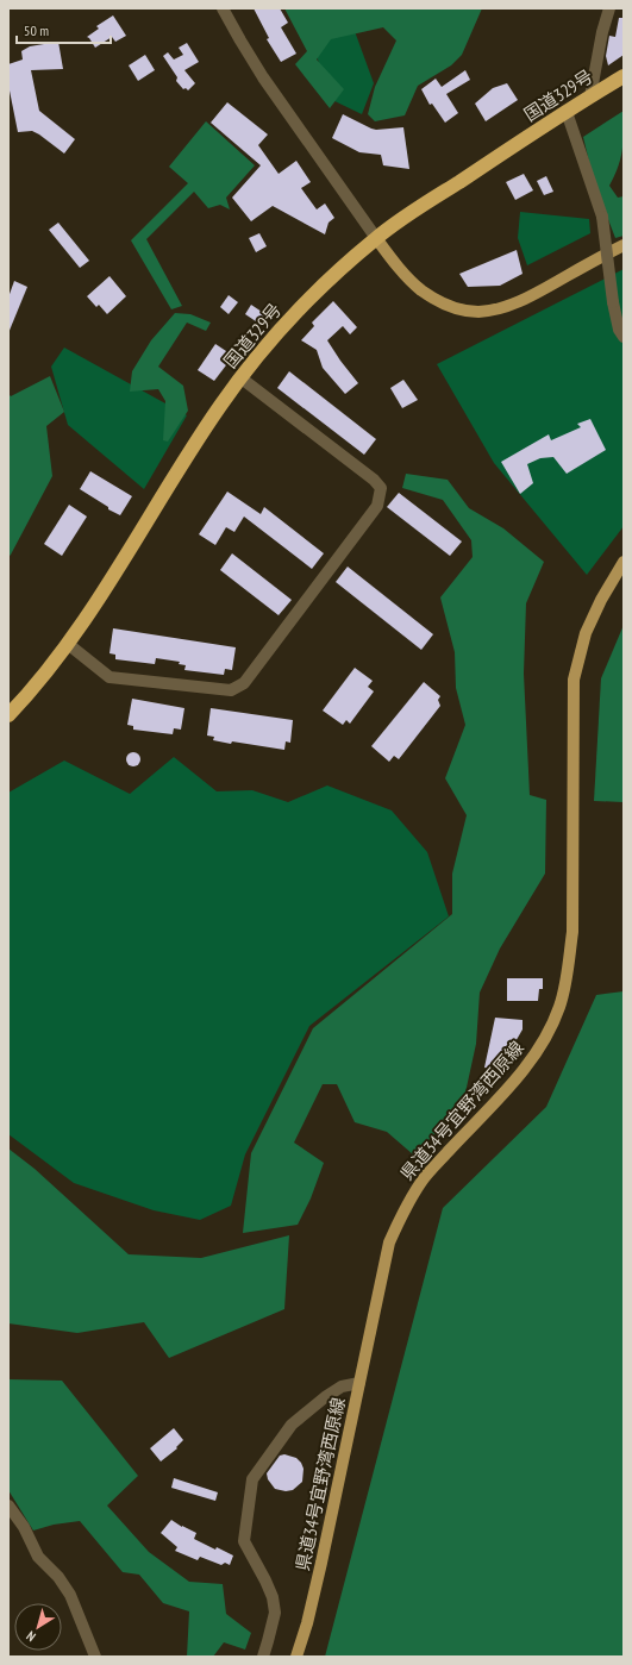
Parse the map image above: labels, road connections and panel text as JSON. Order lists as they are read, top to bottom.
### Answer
{
  "streets": {
    "highway": ["国道329号"],
    "main road": ["県道34号宜野湾西原線"]
  },
  "scale_bar": "50 m",
  "north": "bottom left"
}
